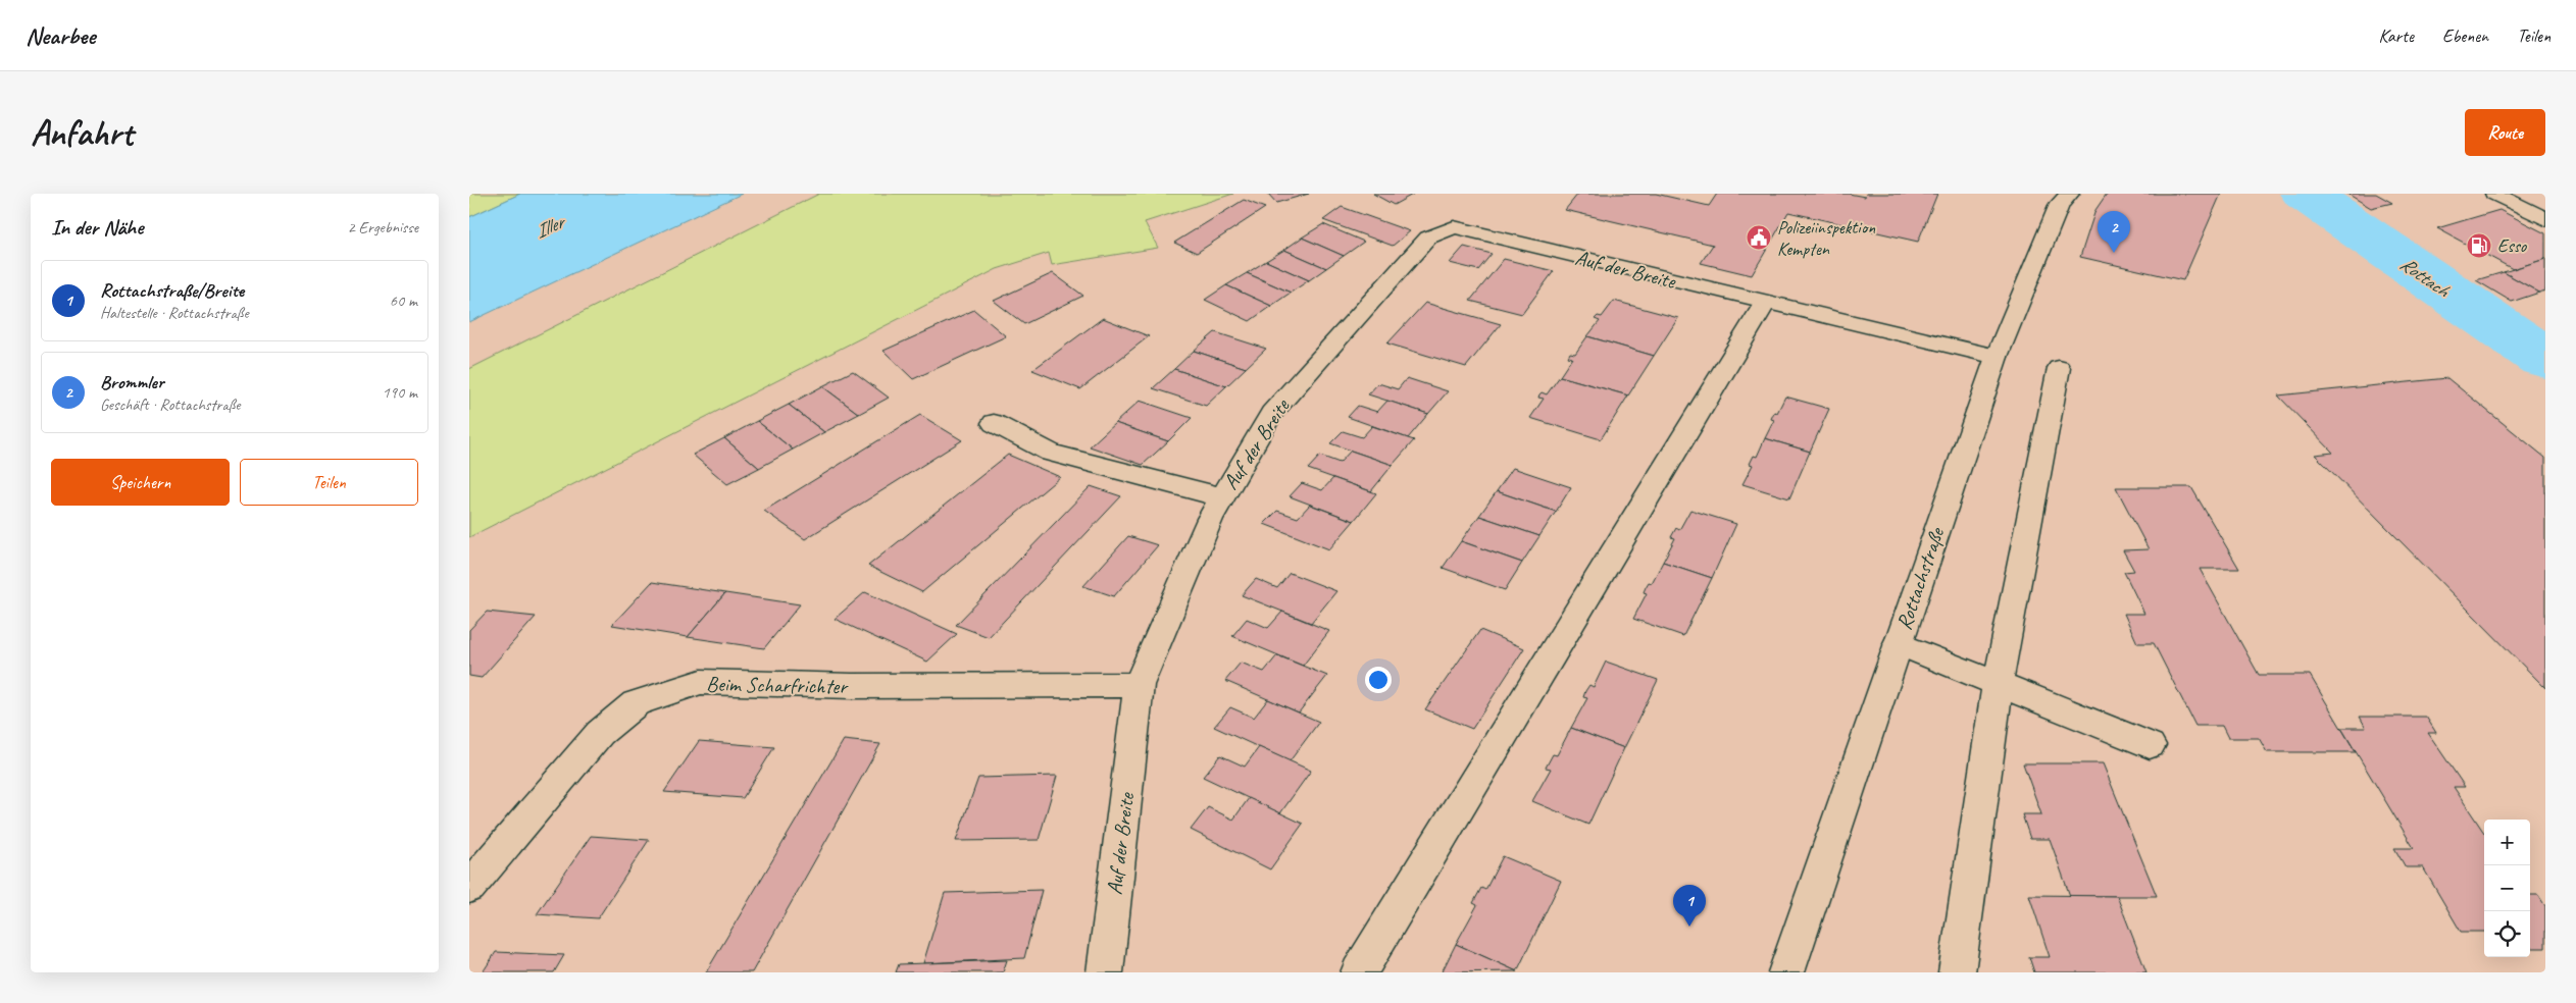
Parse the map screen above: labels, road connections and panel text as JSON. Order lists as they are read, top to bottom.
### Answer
{
  "streets": {
    "street": ["Auf der Breite", "Rottachstraße", "Beim Scharfrichter"]
  },
  "crossings": [
    ["Auf der Breite", "Rottachstraße"],
    ["Auf der Breite", "Beim Scharfrichter"]
  ],
  "water": ["Iller", "Rottach"],
  "places": {
    "public building": ["Polizeiinspektion Kempten"],
    "fuel station": ["Esso"]
  },
  "page": {
    "header": "Nearbee",
    "nav": ["Karte", "Ebenen", "Teilen"],
    "buttons": [
      "Route",
      ["Speichern", "Teilen"]
    ],
    "title": "Anfahrt",
    "heading": ["In der Nähe", "2 Ergebnisse"],
    "pins": ["2", "1"],
    "list": [
      {
        "mark": "1",
        "name": "Rottachstraße/Breite",
        "note": "Haltestelle · Rottachstraße",
        "value": "60 m"
      },
      {
        "mark": "2",
        "name": "Brommler",
        "note": "Geschäft · Rottachstraße",
        "value": "190 m"
      }
    ],
    "map_buttons": ["+", "−"]
  }
}
